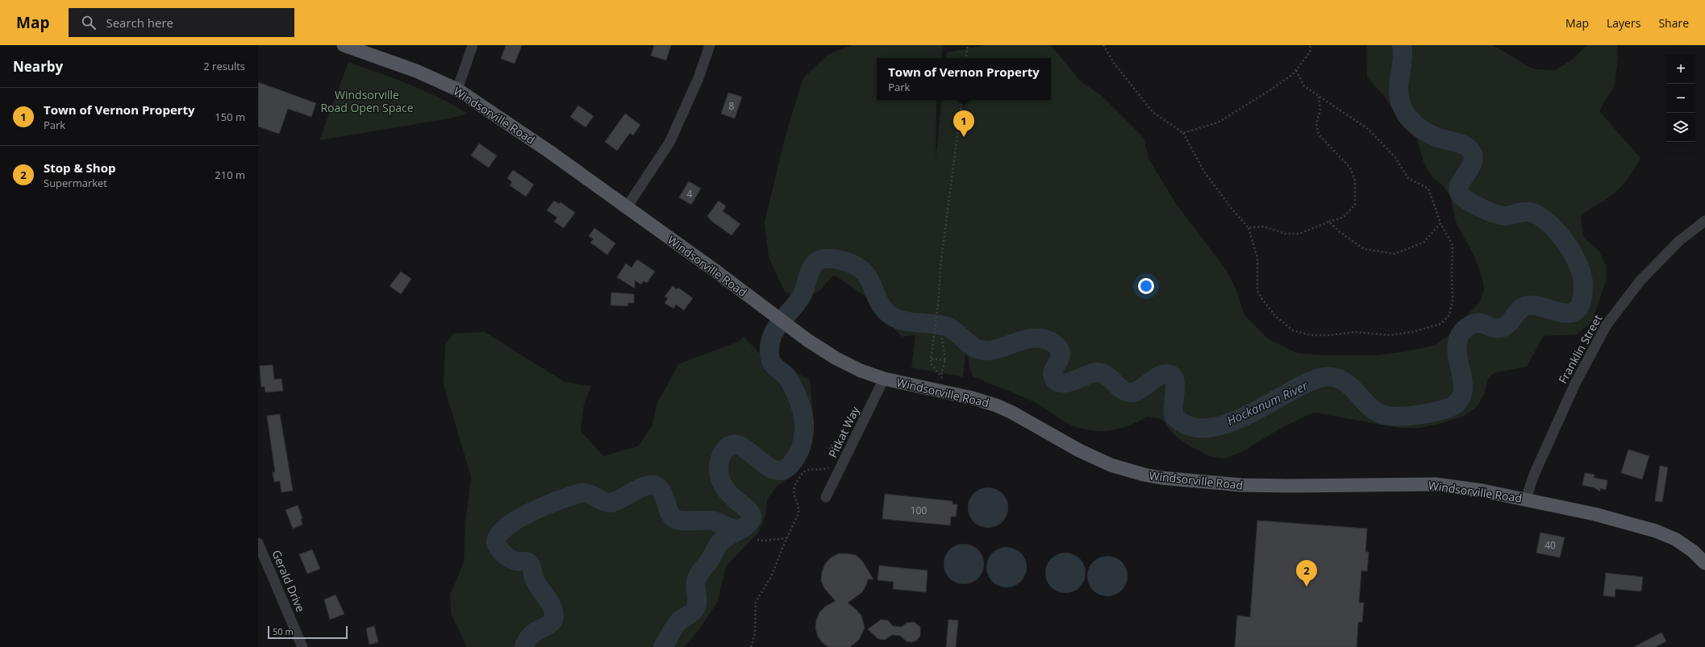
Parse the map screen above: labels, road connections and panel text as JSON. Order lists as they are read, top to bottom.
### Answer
{
  "streets": {
    "main road": ["Windsorville Road"],
    "street": ["Franklin Street", "Pitkat Way", "Gerald Drive"]
  },
  "crossings": [
    ["Windsorville Road", "Franklin Street"],
    ["Windsorville Road", "Pitkat Way"]
  ],
  "water": ["Hockanum River"],
  "parks": ["Windsorville Road Open Space"],
  "house_numbers": [
    "8",
    "4",
    "100",
    "40"
  ],
  "scale_bar": "50 m",
  "page": {
    "header": "Map",
    "search": "Search here",
    "nav": ["Map", "Layers", "Share"],
    "heading": ["Nearby", "2 results"],
    "map_buttons": ["+", "−"],
    "popup": ["Town of Vernon Property", "Park"],
    "list": [
      {
        "mark": "1",
        "name": "Town of Vernon Property",
        "note": "Park",
        "value": "150 m"
      },
      {
        "mark": "2",
        "name": "Stop & Shop",
        "note": "Supermarket",
        "value": "210 m"
      }
    ],
    "pins": ["1", "2"],
    "scale": "50 m"
  }
}
